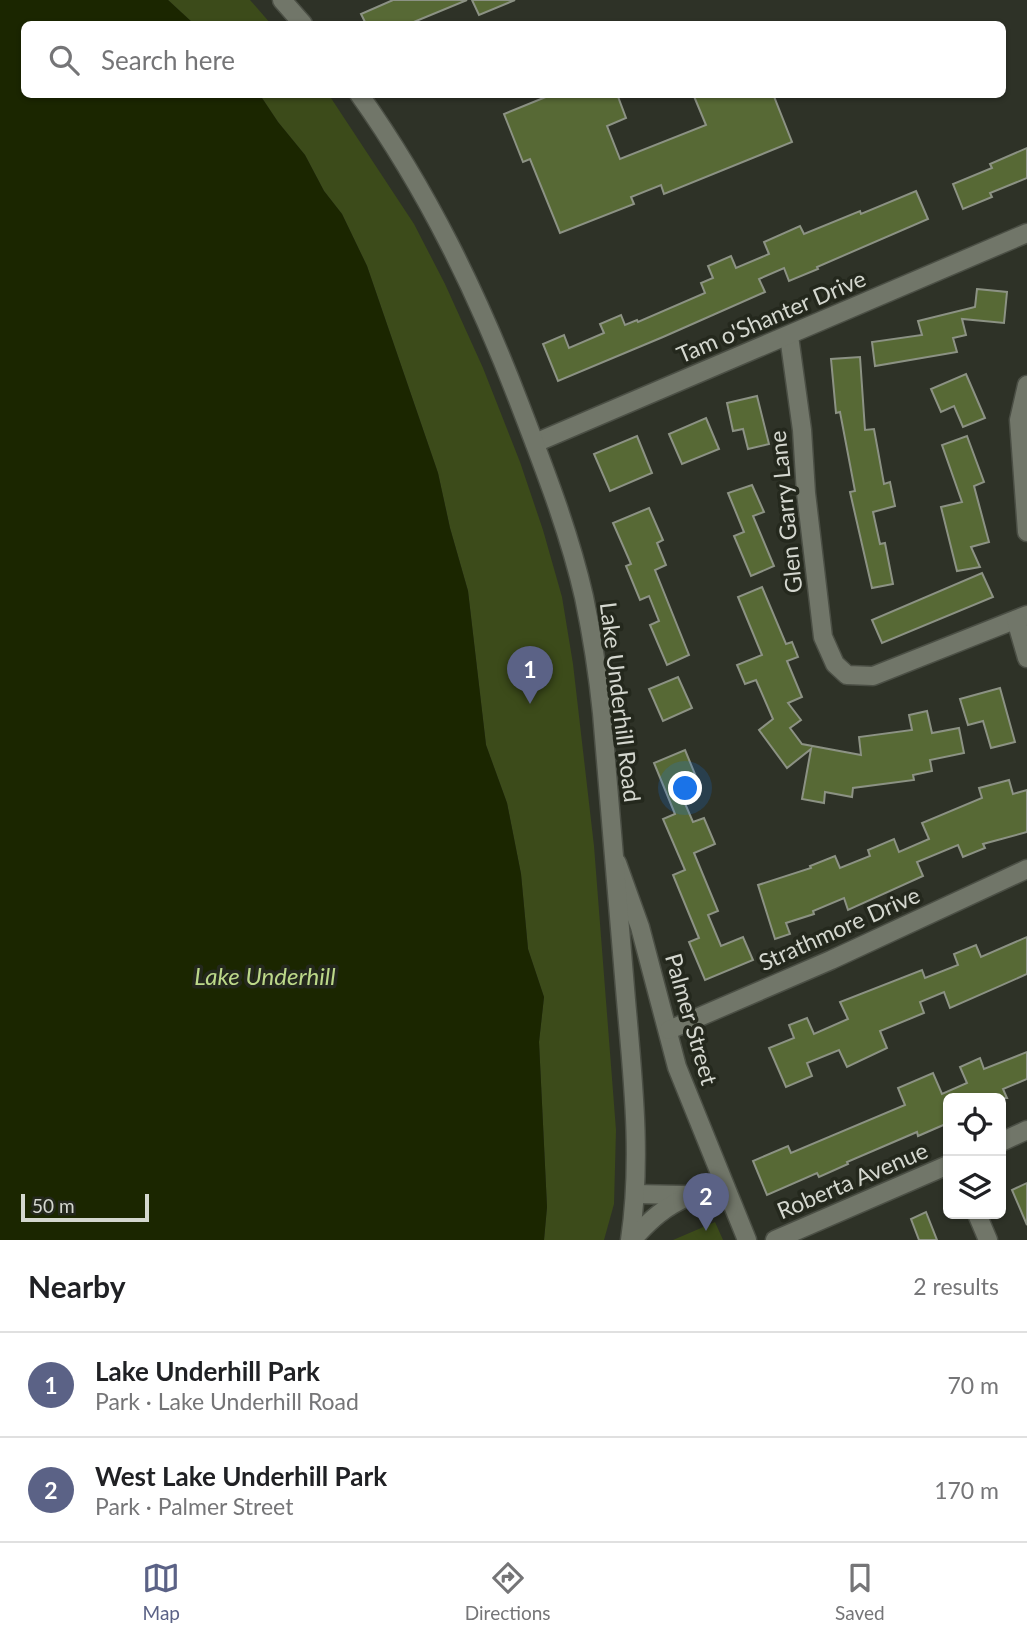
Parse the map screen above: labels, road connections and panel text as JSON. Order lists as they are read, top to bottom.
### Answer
{
  "streets": {
    "street": [
      "Tam o'Shanter Drive",
      "Glen Garry Lane",
      "Lake Underhill Road",
      "Strathmore Drive",
      "Palmer Street",
      "Roberta Avenue"
    ]
  },
  "crossings": [
    ["Tam o'Shanter Drive", "Glen Garry Lane"],
    ["Tam o'Shanter Drive", "Lake Underhill Road"],
    ["Lake Underhill Road", "Palmer Street"],
    ["Strathmore Drive", "Palmer Street"]
  ],
  "water": ["Lake Underhill"],
  "scale_bar": "50 m",
  "page": {
    "search": "Search here",
    "pins": ["1", "2"],
    "scale": "50 m",
    "heading": ["Nearby", "2 results"],
    "list": [
      {
        "mark": "1",
        "name": "Lake Underhill Park",
        "note": "Park · Lake Underhill Road",
        "value": "70 m"
      },
      {
        "mark": "2",
        "name": "West Lake Underhill Park",
        "note": "Park · Palmer Street",
        "value": "170 m"
      }
    ],
    "nav": ["Map", "Directions", "Saved"]
  }
}
